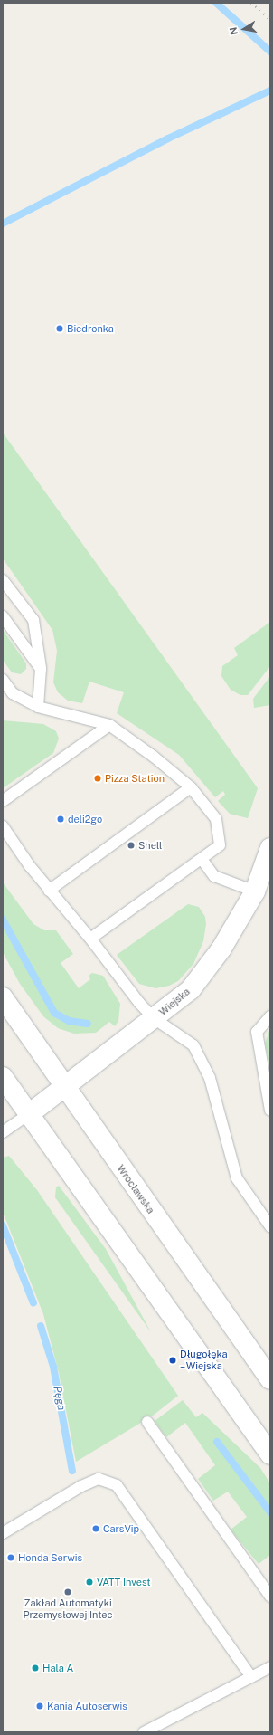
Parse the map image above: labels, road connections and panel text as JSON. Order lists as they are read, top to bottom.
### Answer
{
  "streets": {
    "main road": ["Wiejska", "Wrocławska"]
  },
  "crossings": [
    ["Wiejska", "Wrocławska"]
  ],
  "water": ["Pęga"],
  "places": [
    "Biedronka",
    "Pizza Station",
    "deli2go",
    "Shell",
    "Długołęka – Wiejska",
    "CarsVip",
    "Honda Serwis",
    "VATT Invest",
    "Zakład Automatyki Przemysłowej Intec",
    "Hala A",
    "Kania Autoserwis"
  ],
  "north": "left"
}
